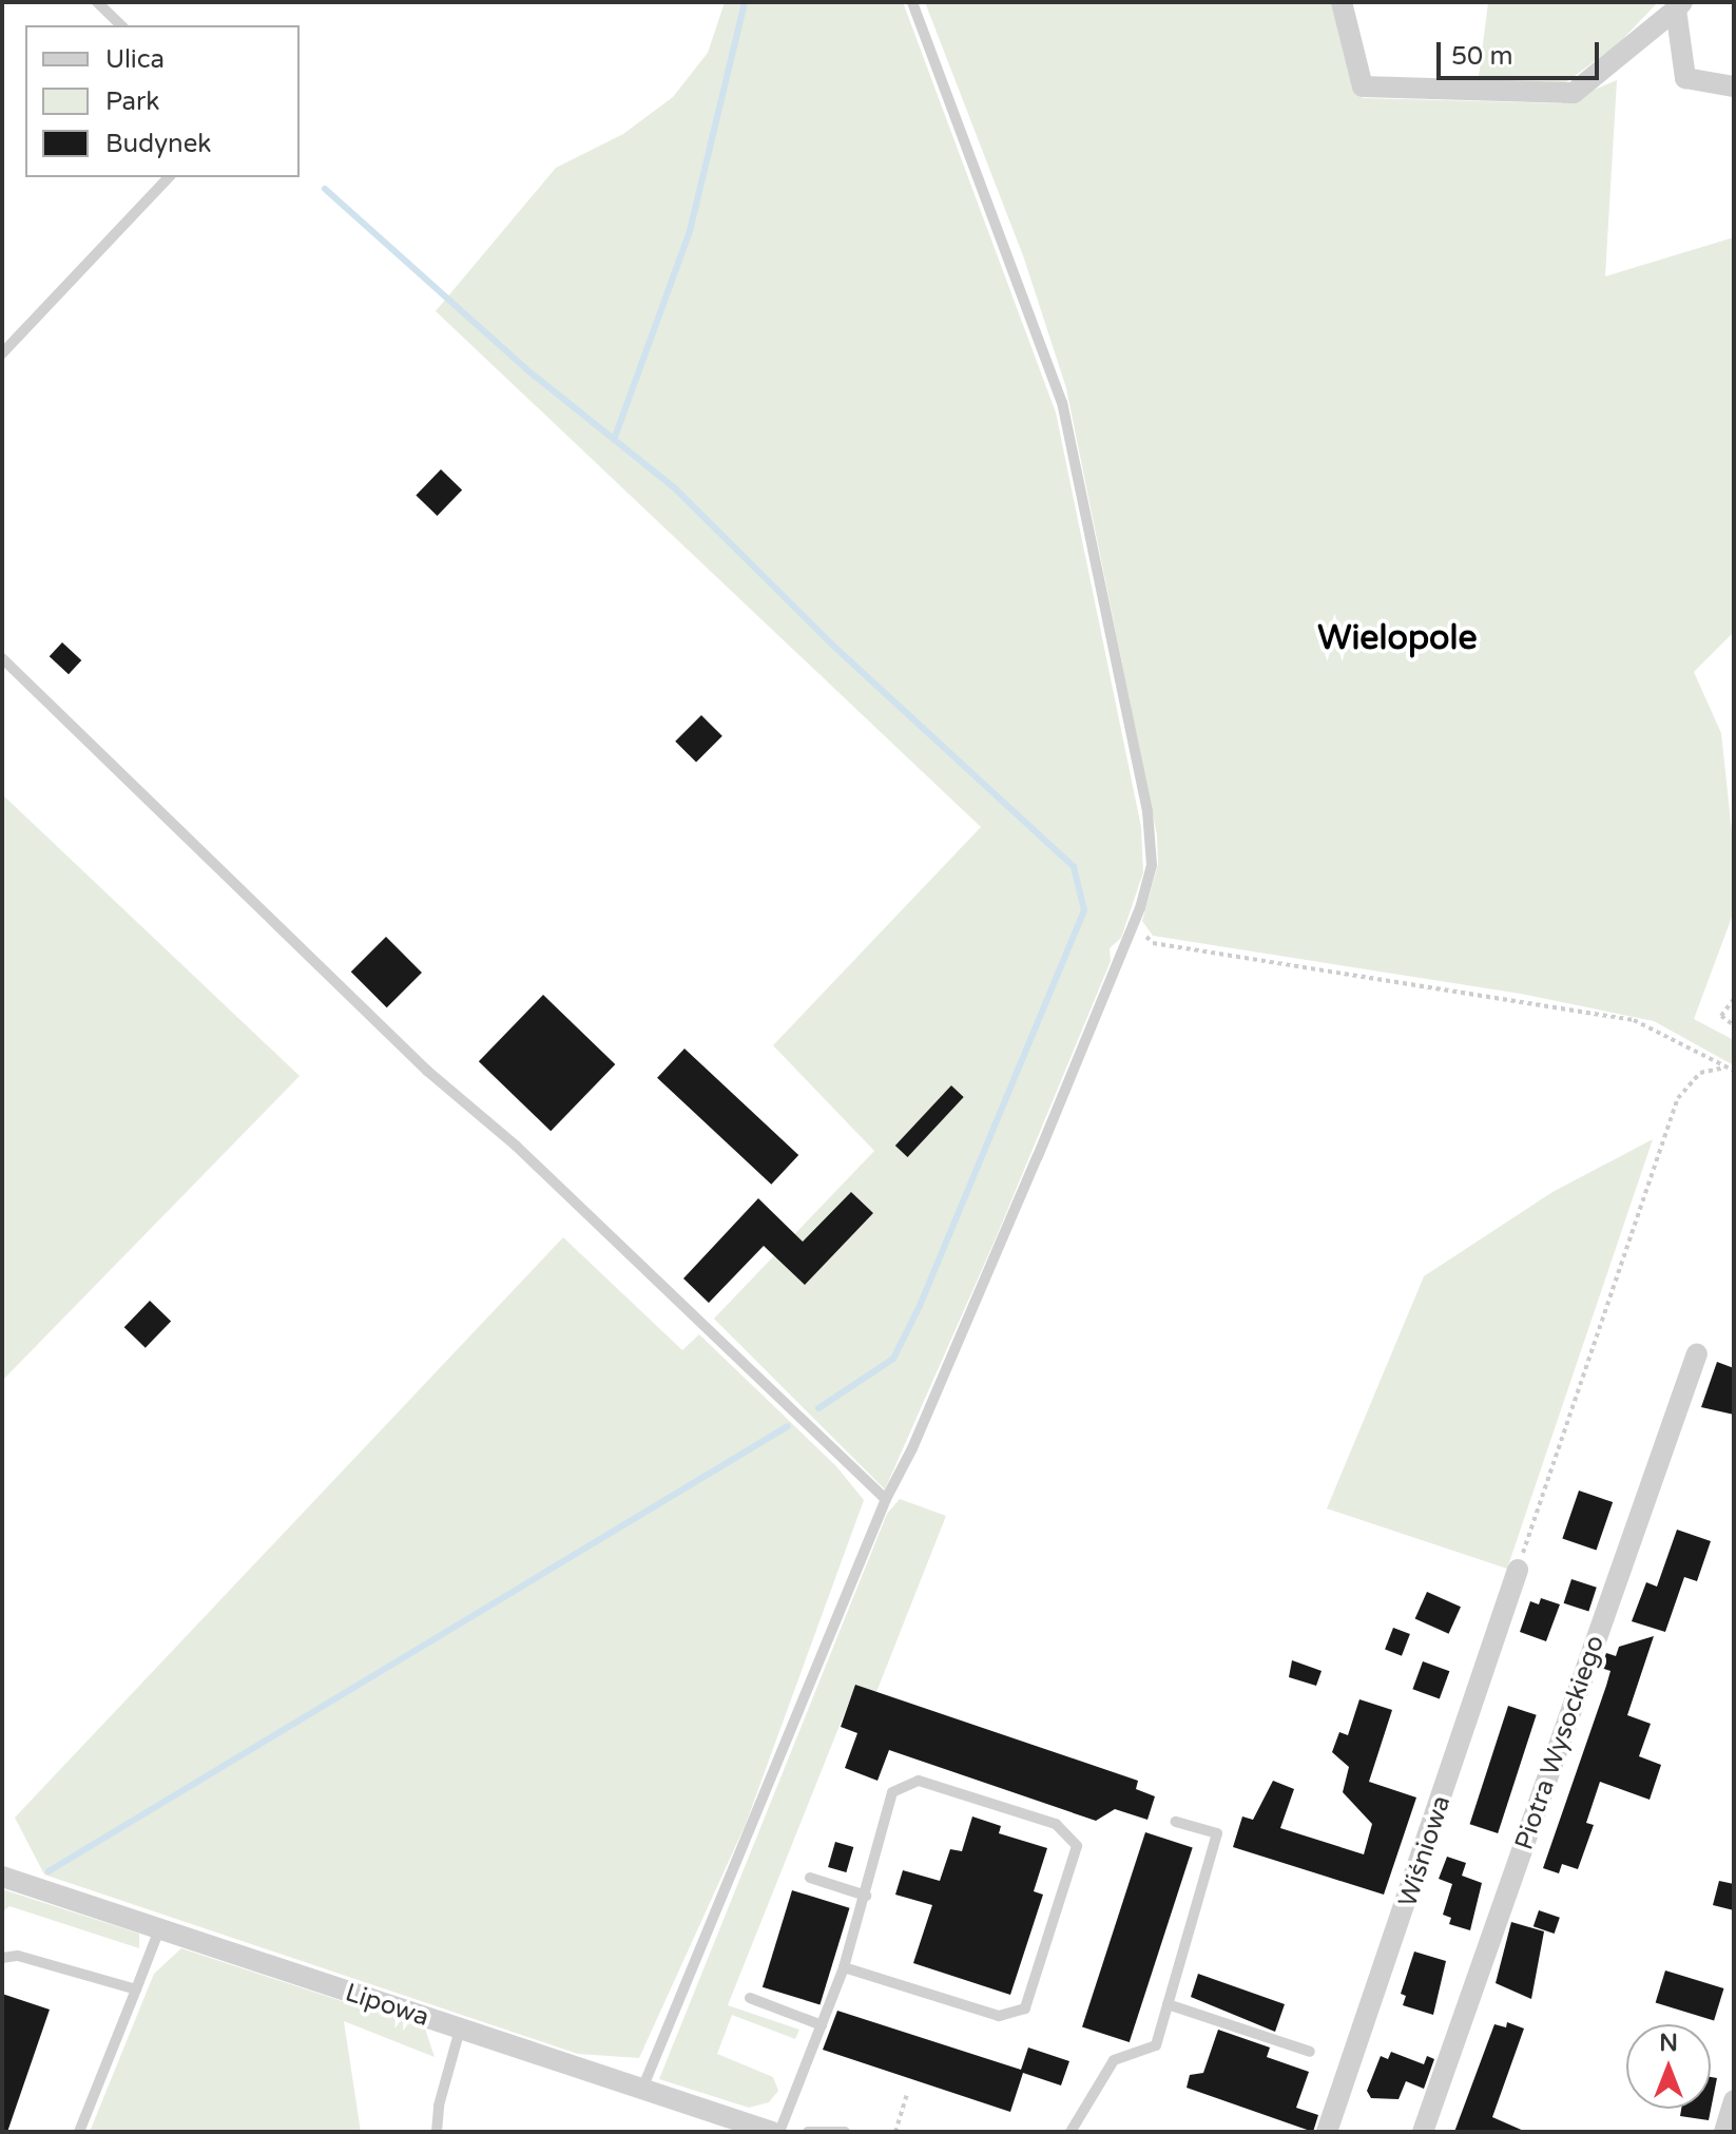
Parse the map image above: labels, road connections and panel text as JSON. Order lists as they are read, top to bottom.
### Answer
{
  "streets": {
    "street": ["Piotra Wysockiego", "Wiśniowa", "Lipowa"]
  },
  "districts": ["Wielopole"],
  "legend": ["Ulica", "Park", "Budynek"],
  "scale_bar": "50 m",
  "north": "top"
}
